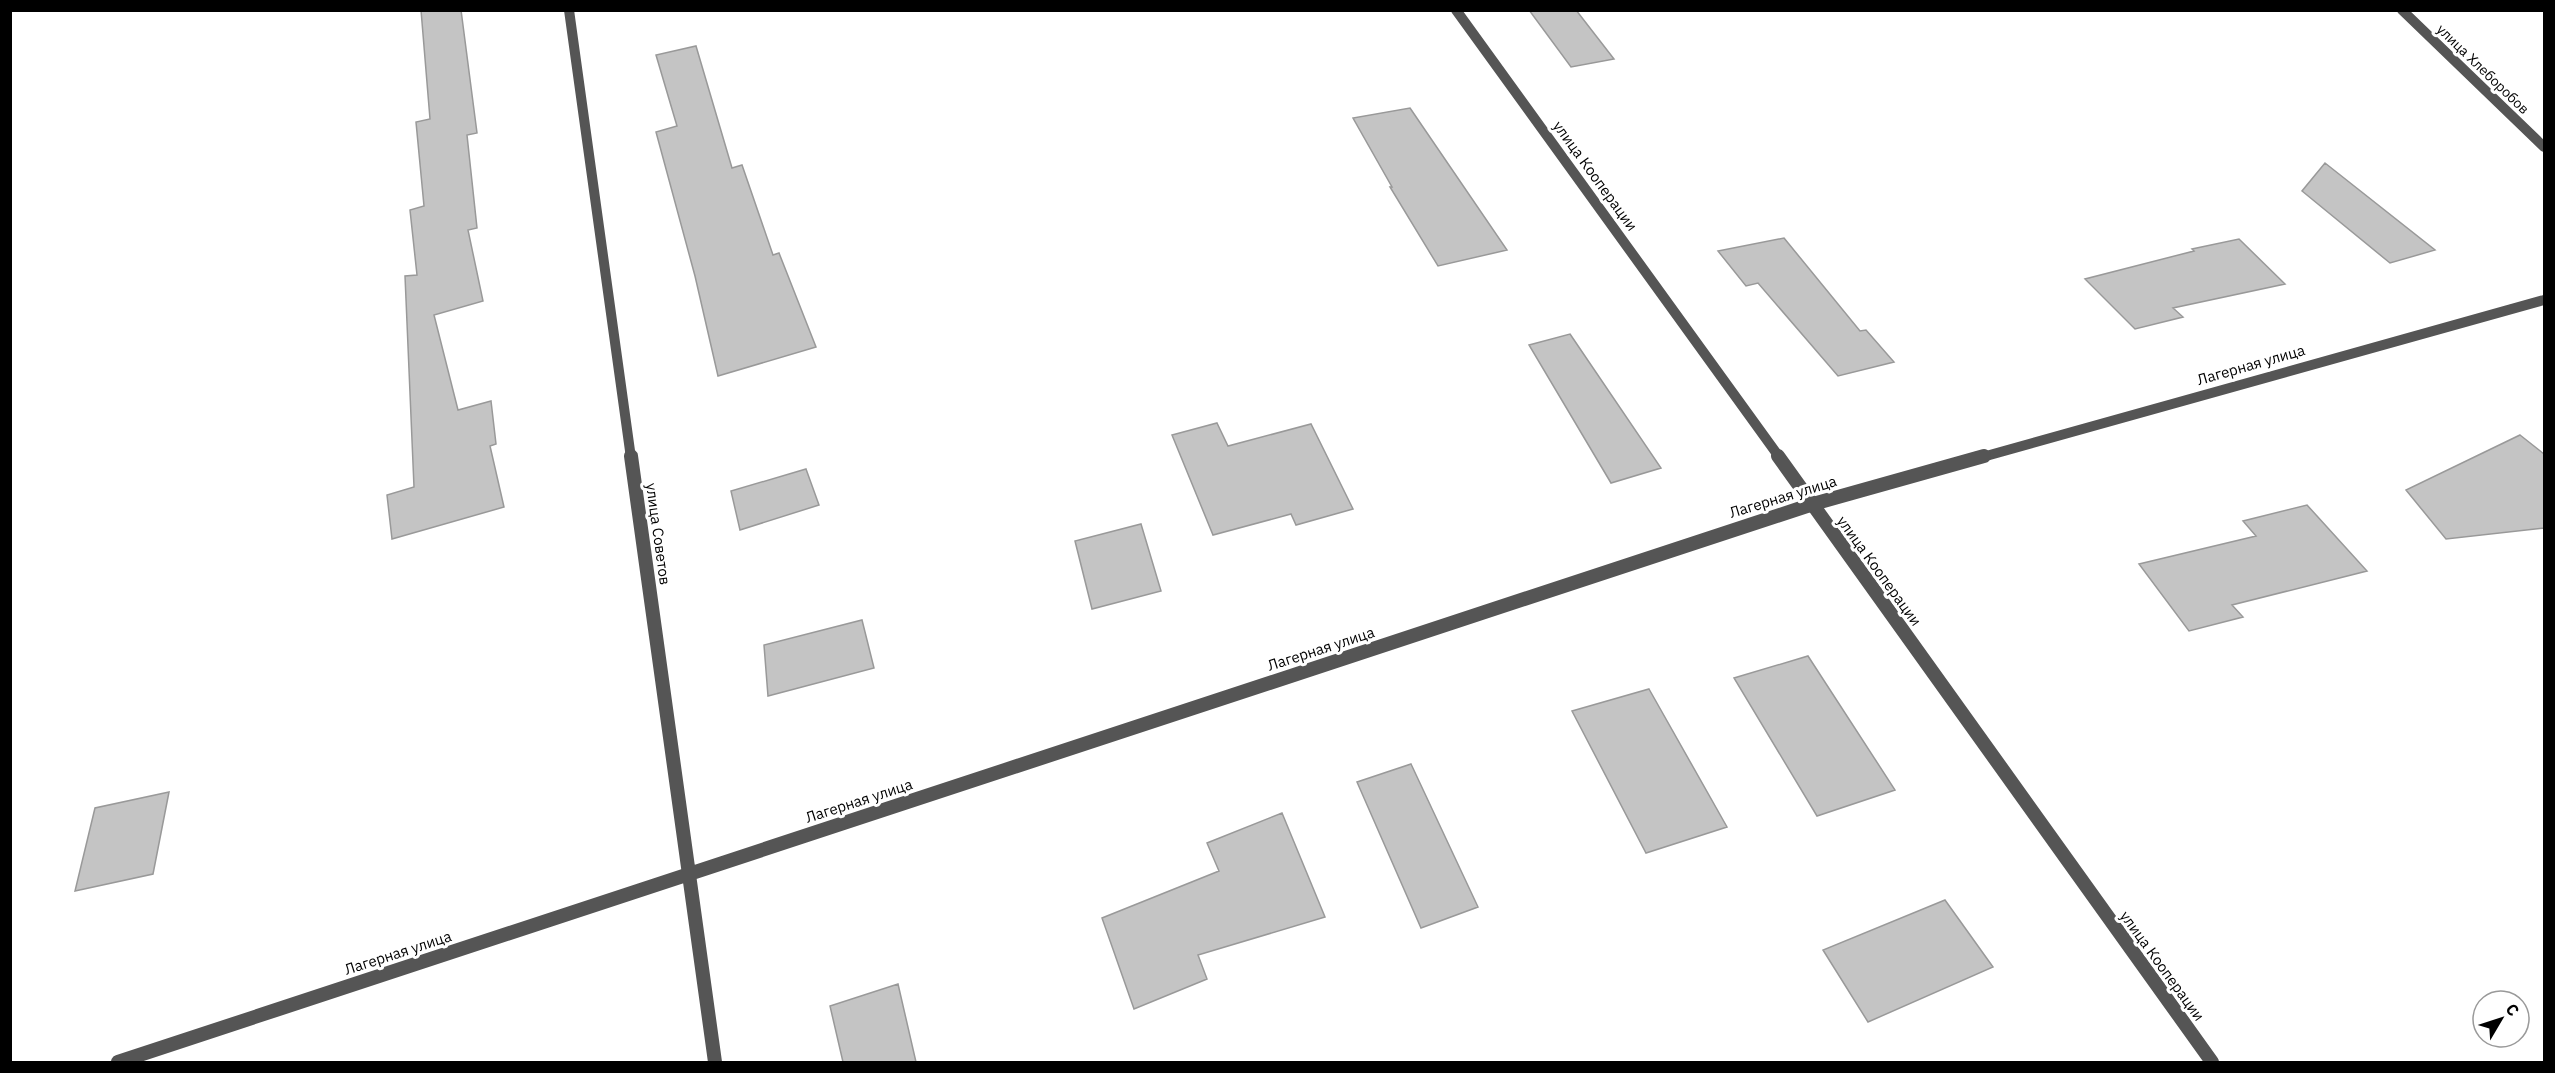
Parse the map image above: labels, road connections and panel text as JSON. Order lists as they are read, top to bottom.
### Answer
{
  "streets": {
    "street": [
      "улица Хлеборобов",
      "улица Кооперации",
      "Лагерная улица",
      "улица Советов"
    ]
  },
  "crossings": [
    ["улица Кооперации", "Лагерная улица"],
    ["Лагерная улица", "улица Советов"]
  ],
  "north": "top right"
}
